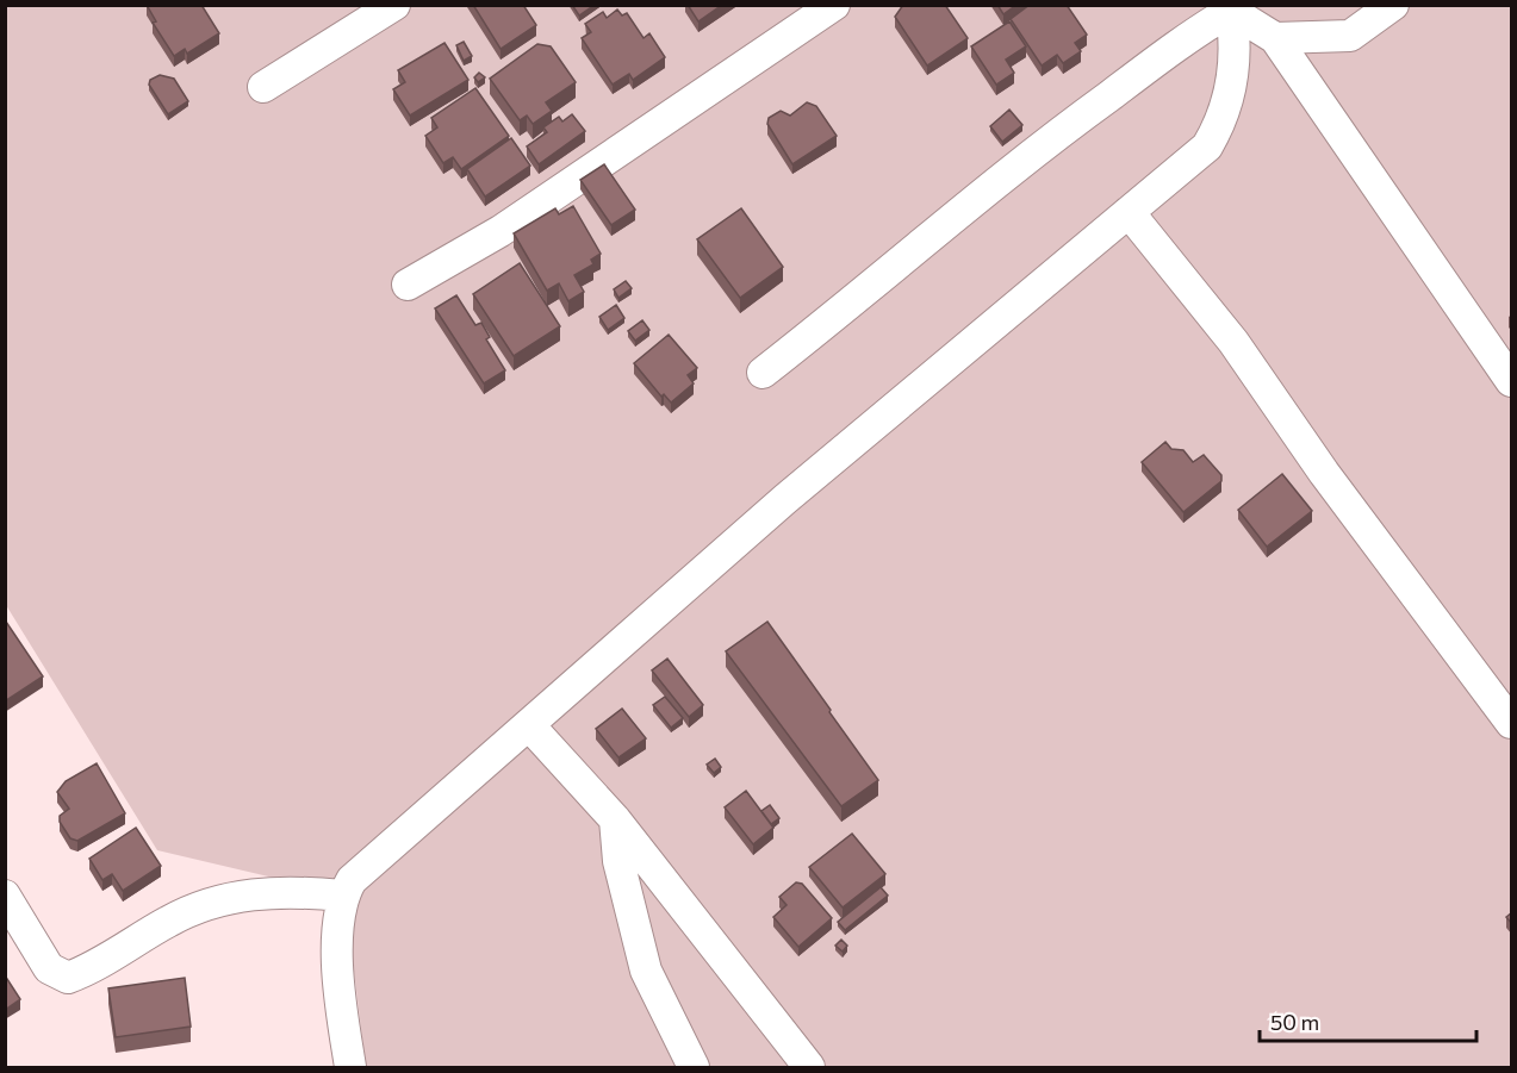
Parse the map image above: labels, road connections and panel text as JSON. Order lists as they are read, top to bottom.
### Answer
{
  "scale_bar": "50 m"
}
